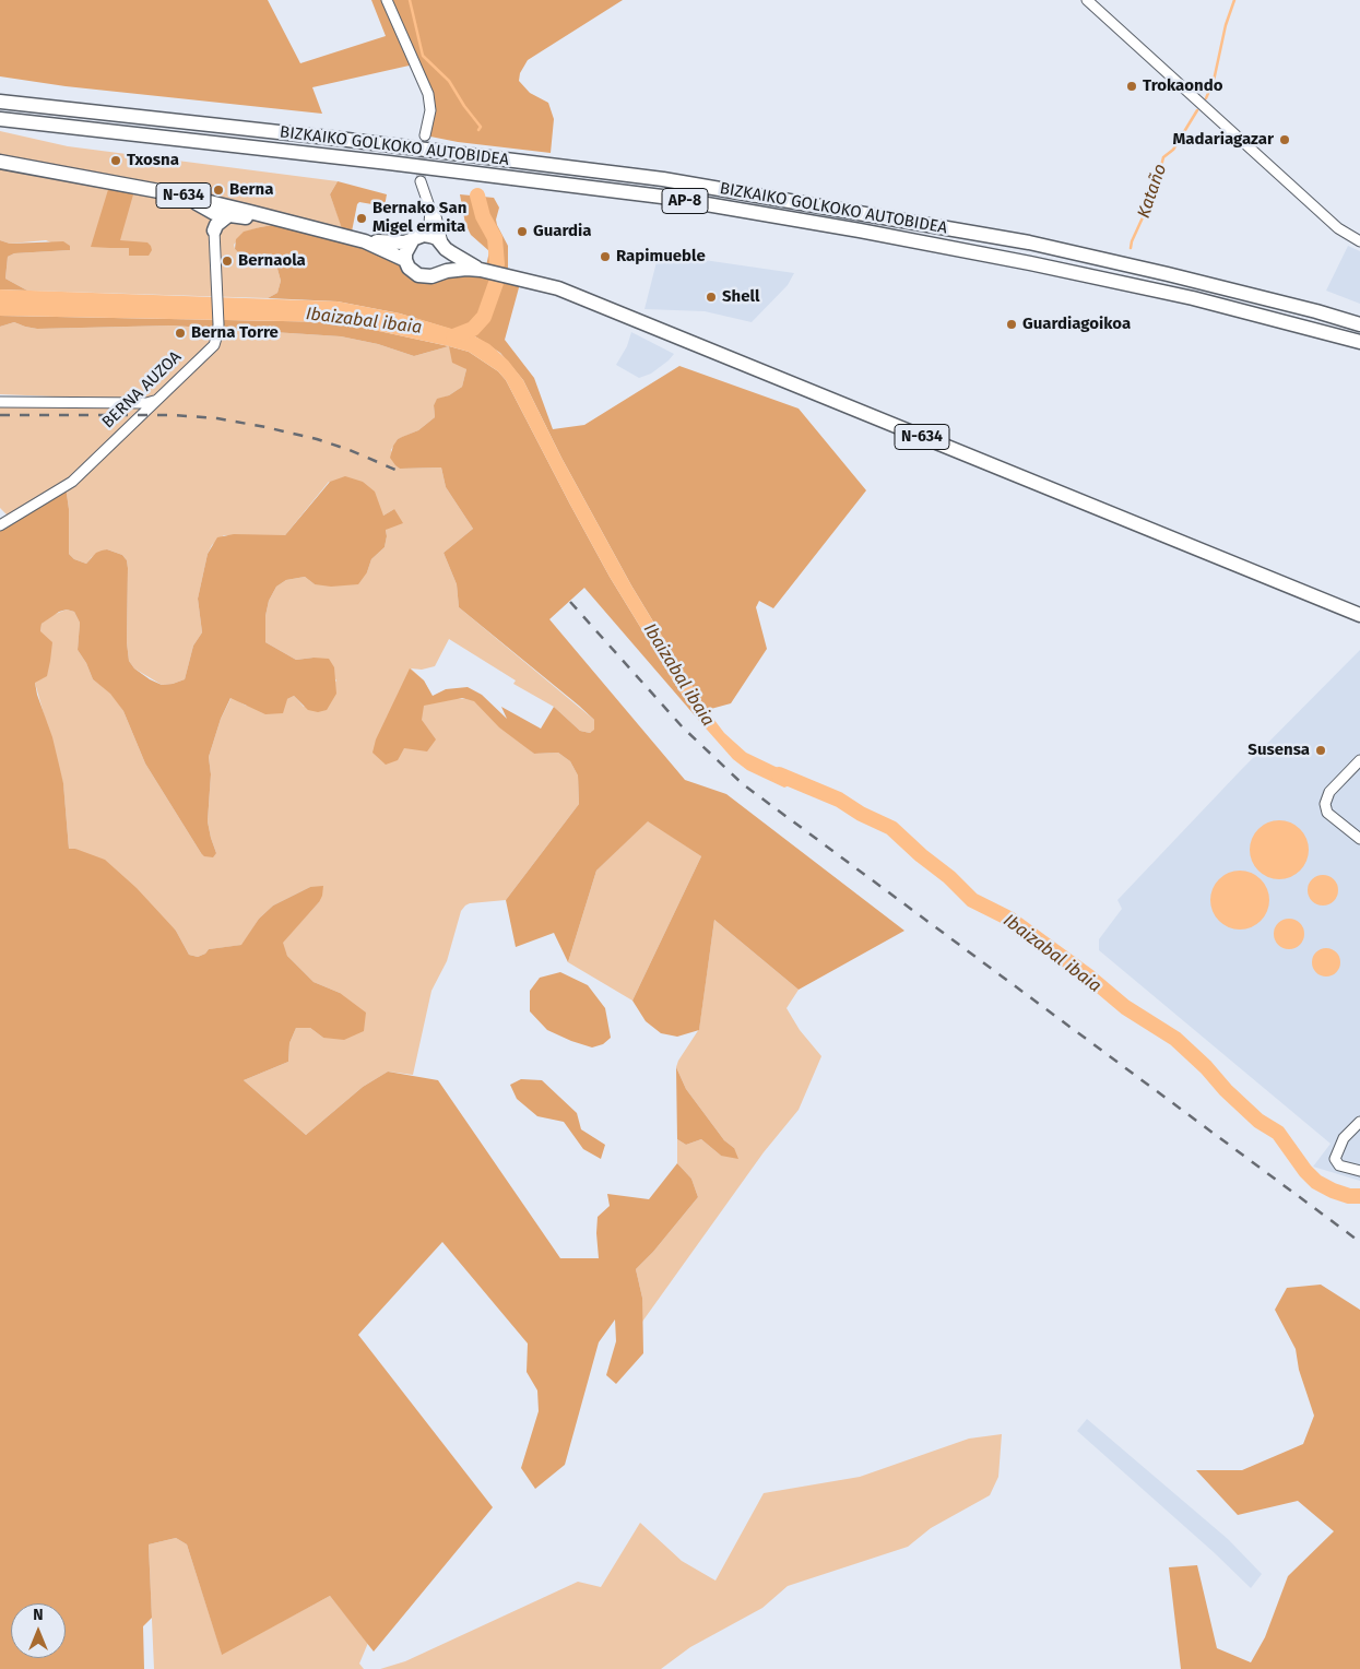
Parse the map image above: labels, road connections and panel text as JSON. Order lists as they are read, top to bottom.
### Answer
{
  "streets": {
    "highway": ["BIZKAIKO GOLKOKO AUTOBIDEA", "N-634", "AP-8"],
    "street": ["BERNA AUZOA"]
  },
  "water": ["Kataño", "Ibaizabal ibaia"],
  "places": [
    "Trokaondo",
    "Madariagazar",
    "Txosna",
    "Berna",
    "Bernako San Migel ermita",
    "Guardia",
    "Rapimueble",
    "Bernaola",
    "Shell",
    "Guardiagoikoa",
    "Berna Torre",
    "Susensa"
  ],
  "north": "top"
}
